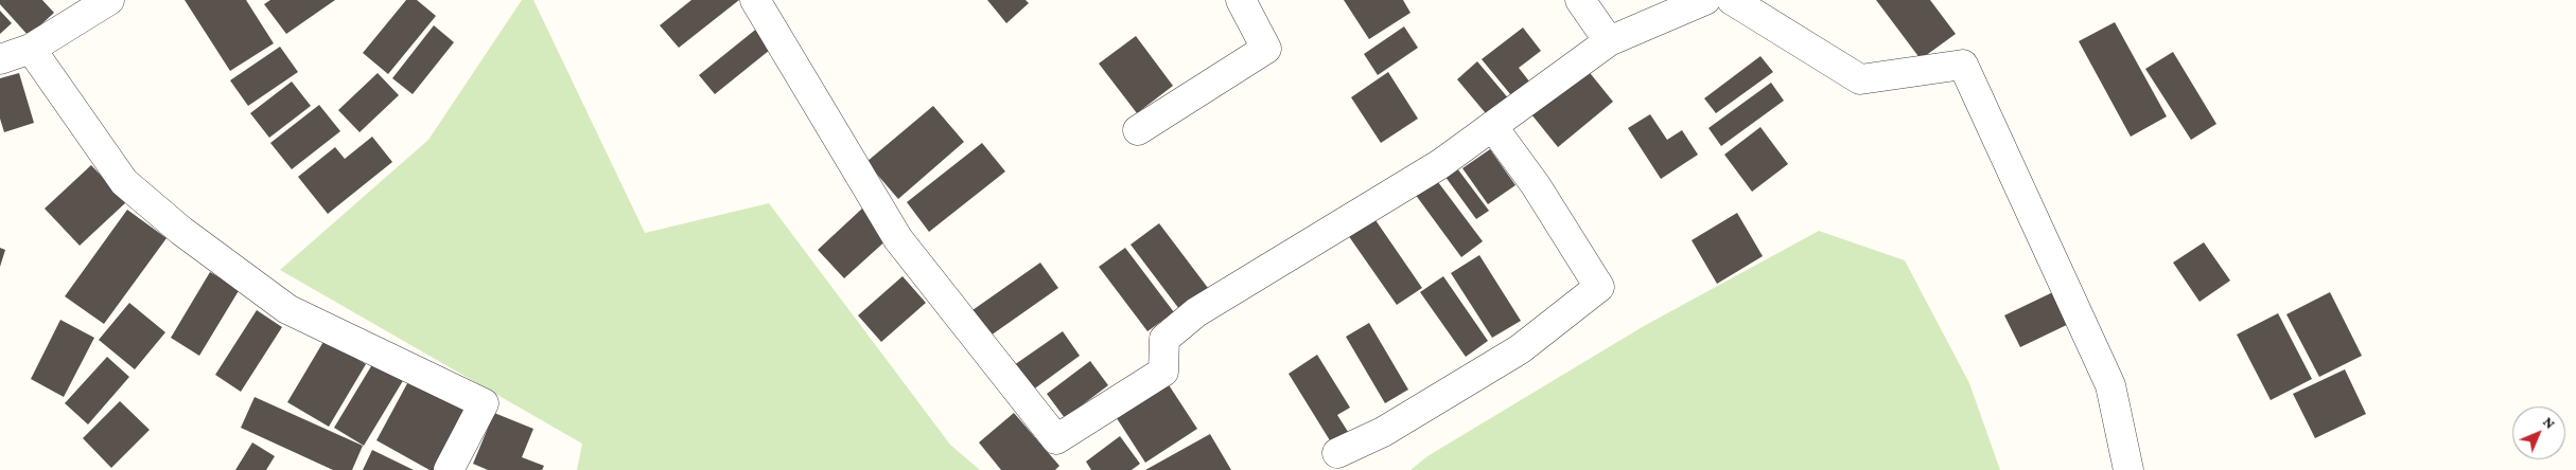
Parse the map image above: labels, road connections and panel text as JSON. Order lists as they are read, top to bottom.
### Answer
{
  "north": "top right"
}
